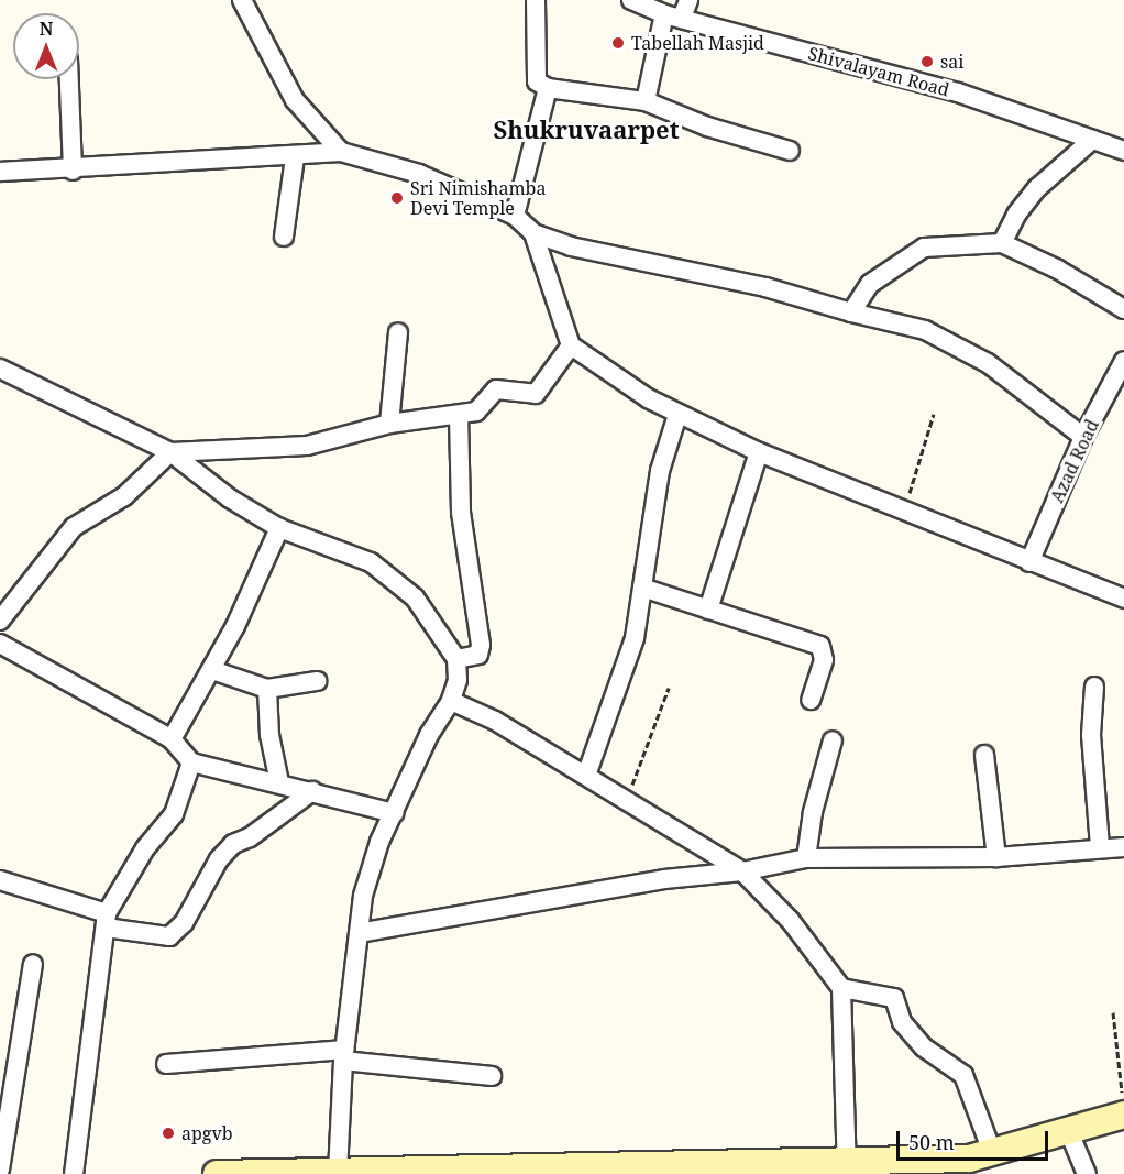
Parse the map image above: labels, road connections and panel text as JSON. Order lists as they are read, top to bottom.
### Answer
{
  "streets": {
    "street": ["Shivalayam Road", "Azad Road"]
  },
  "districts": ["Shukruvaarpet"],
  "places": [
    "Tabellah Masjid",
    "sai",
    "Sri Nimishamba Devi Temple",
    "apgvb"
  ],
  "scale_bar": "50 m",
  "north": "top"
}
